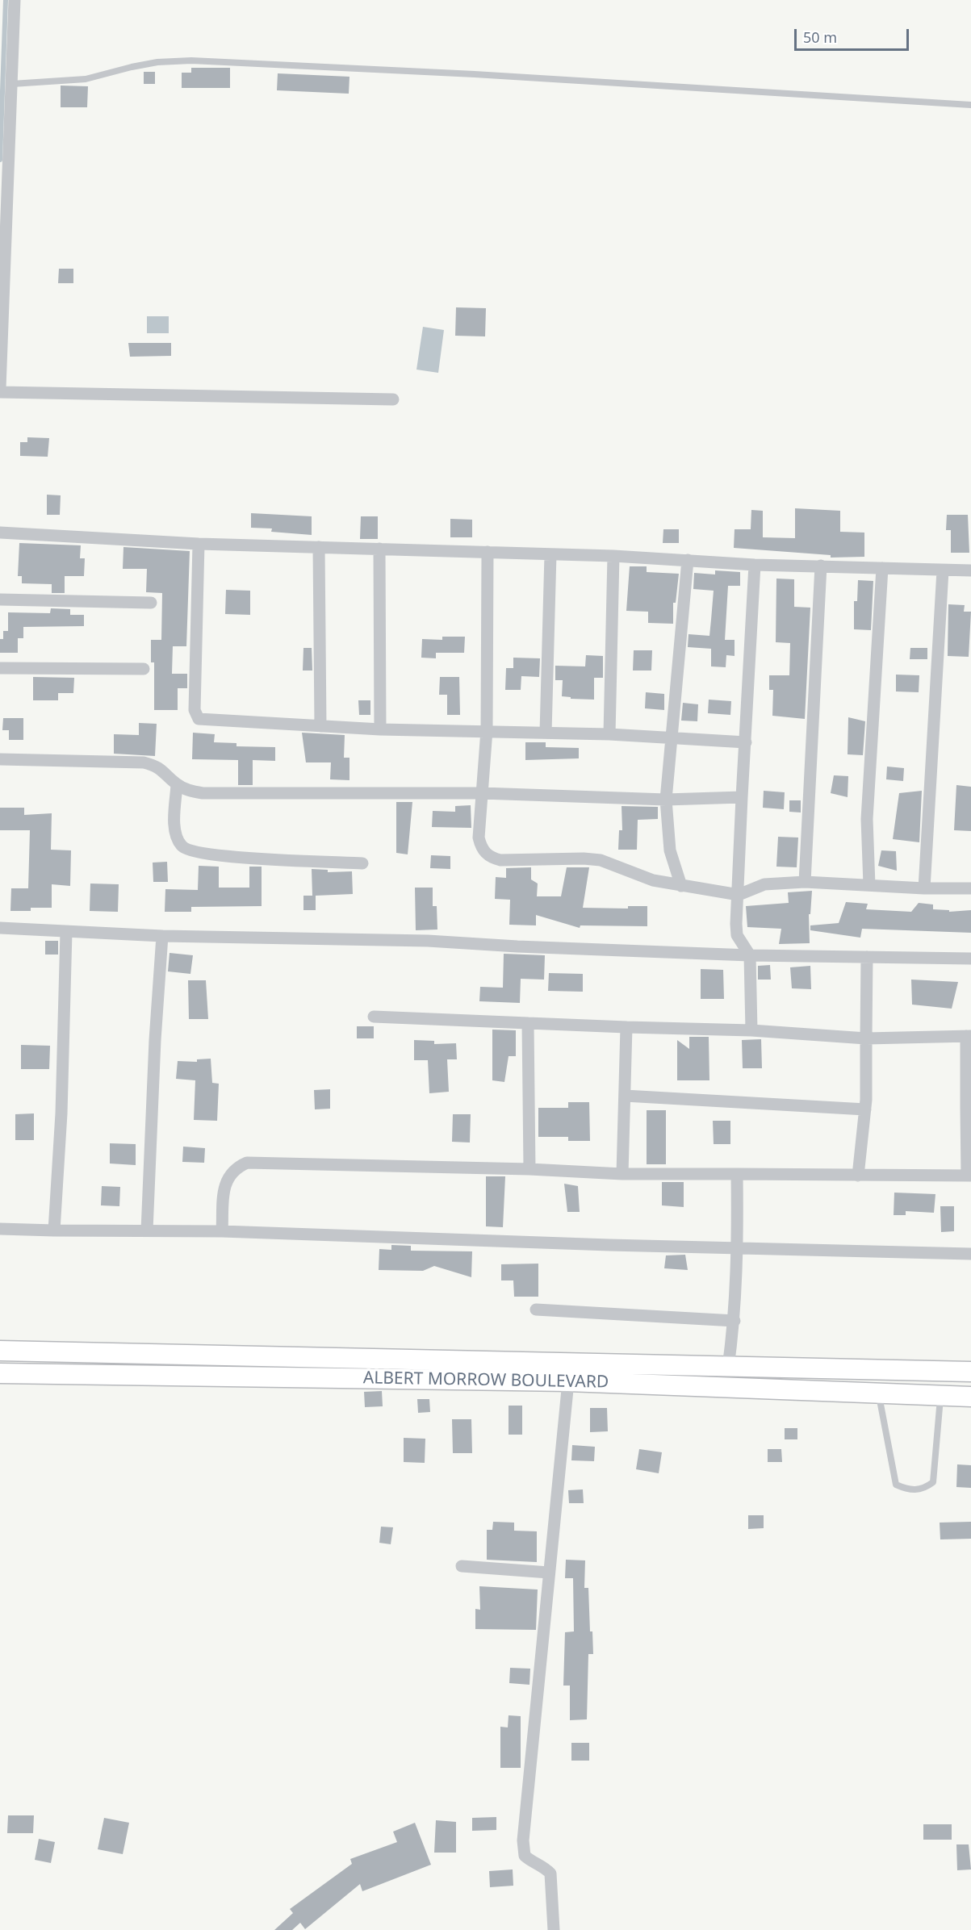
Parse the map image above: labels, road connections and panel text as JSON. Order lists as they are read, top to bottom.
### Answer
{
  "streets": {
    "highway": ["ALBERT MORROW BOULEVARD"]
  },
  "scale_bar": "50 m"
}
